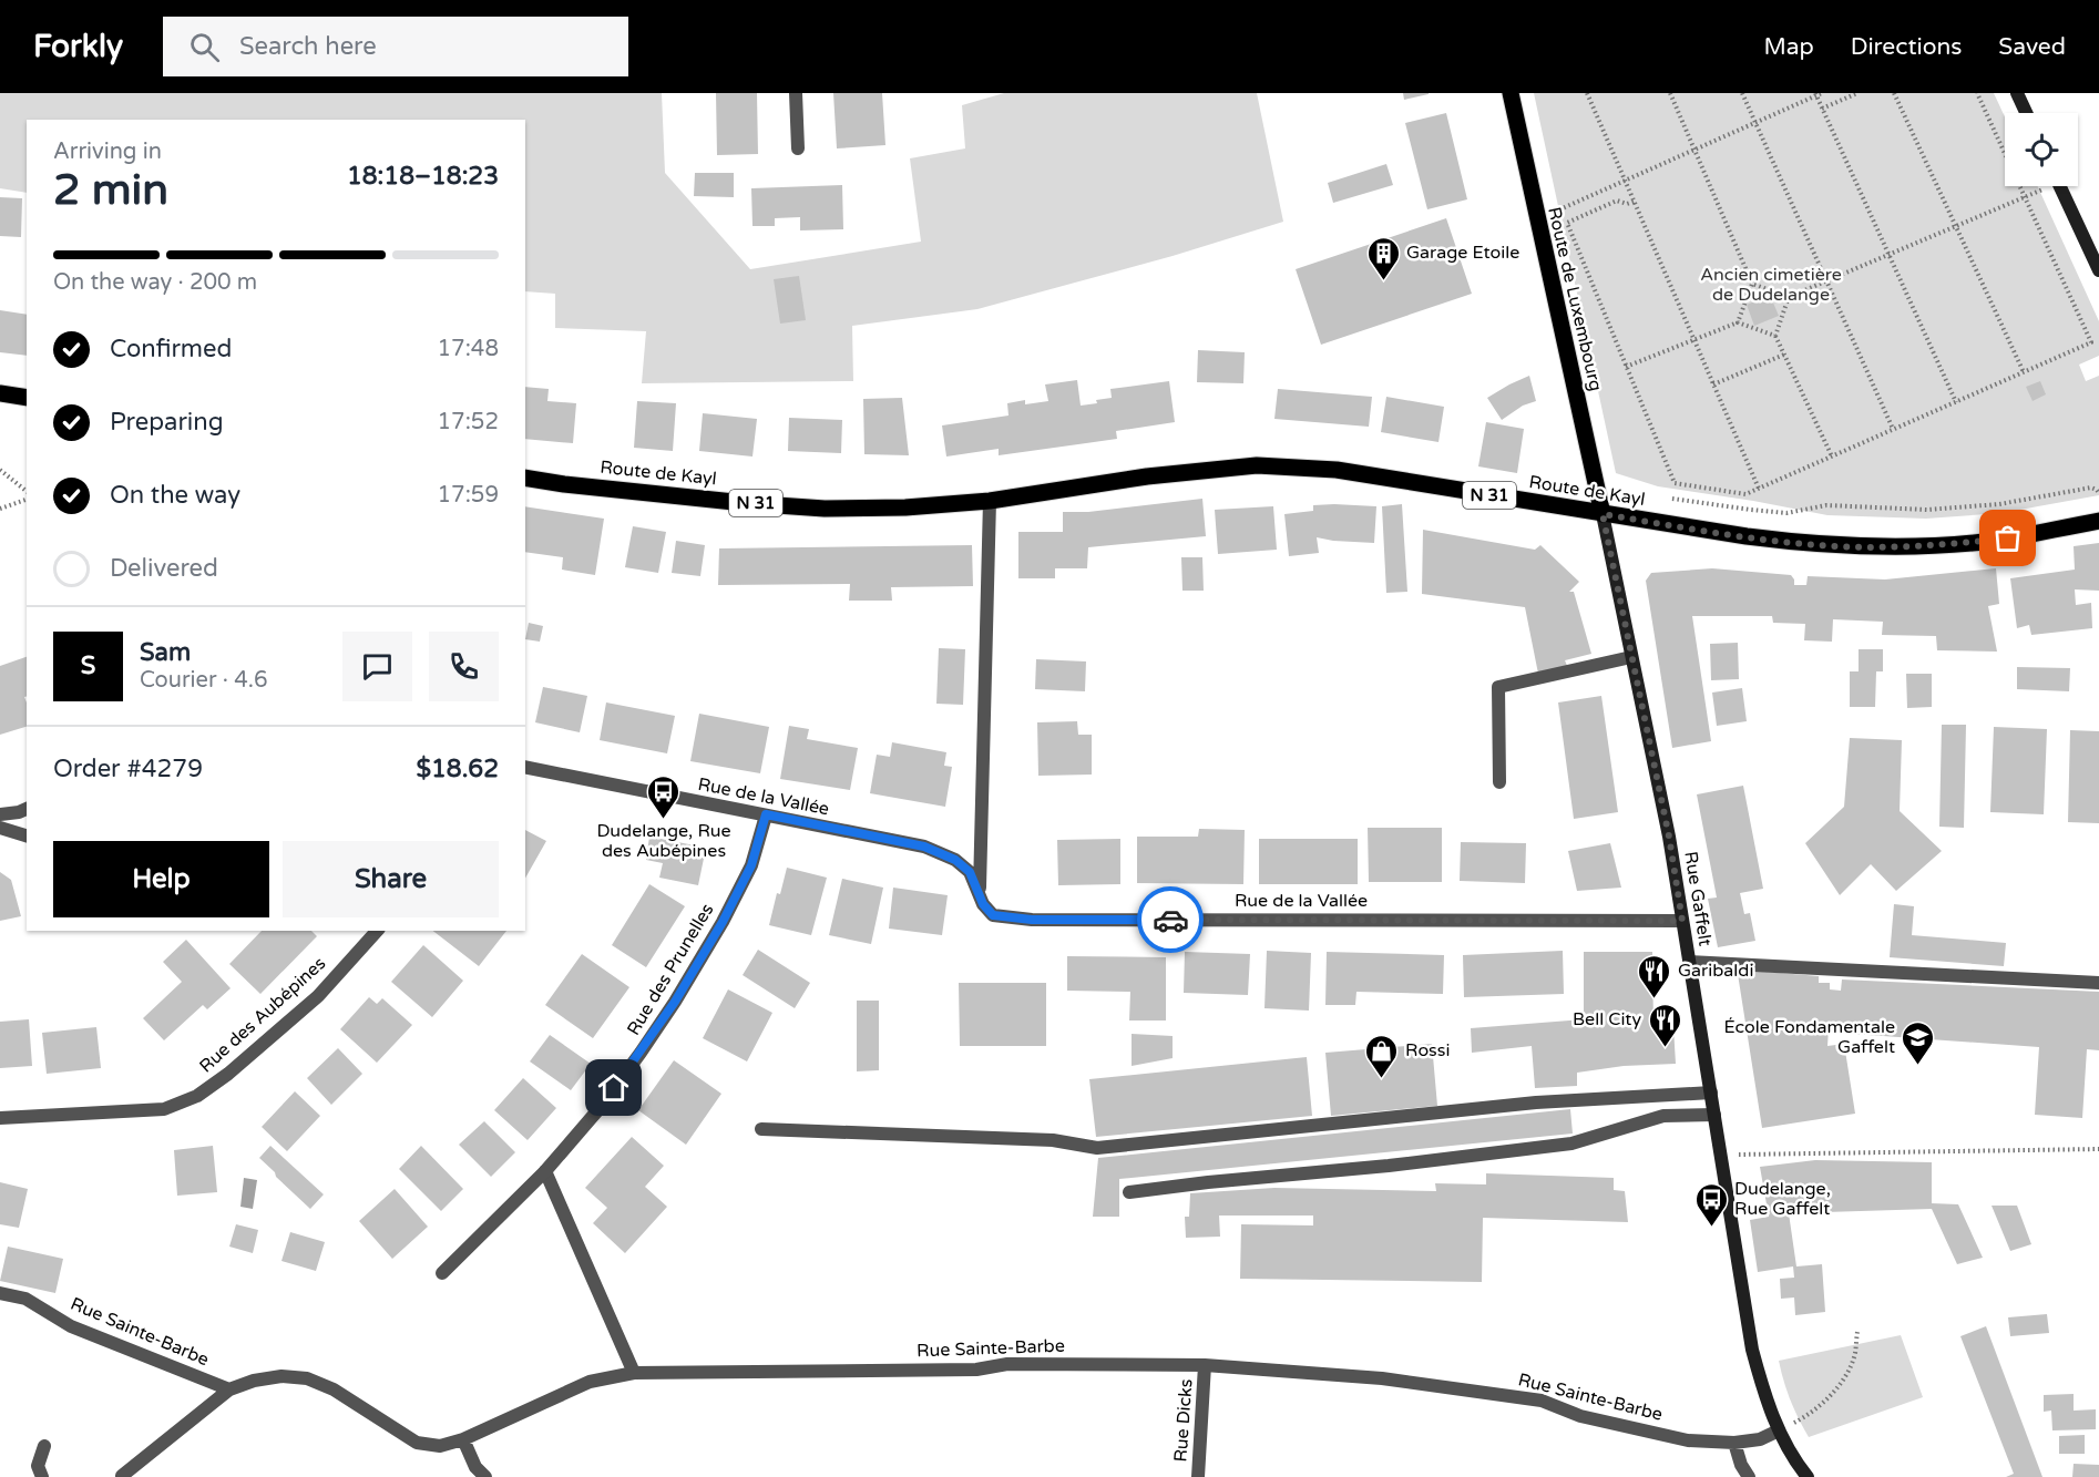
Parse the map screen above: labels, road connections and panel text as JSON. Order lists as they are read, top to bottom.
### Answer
{
  "streets": {
    "main road": [
      "Route de Luxembourg",
      "Route de Kayl",
      "N 31",
      "Rue Gaffelt"
    ],
    "street": [
      "Rue de la Vallée",
      "Rue des Prunelles",
      "Rue des Aubépines",
      "Rue Sainte-Barbe",
      "Rue Dicks"
    ]
  },
  "crossings": [
    ["Route de Luxembourg", "Route de Kayl"],
    ["Route de Luxembourg", "Rue Gaffelt"],
    ["Route de Kayl", "Rue Gaffelt"],
    ["Rue de la Vallée", "Rue Gaffelt"],
    ["Rue de la Vallée", "Rue des Prunelles"],
    ["Rue Gaffelt", "Rue Sainte-Barbe"],
    ["Rue Sainte-Barbe", "Rue Dicks"]
  ],
  "parks": ["Ancien cimetière de Dudelange"],
  "places": {
    "building": ["Garage Etoile"],
    "bus stop": ["Dudelange, Rue des Aubépines", "Dudelange, Rue Gaffelt"],
    "restaurant": ["Garibaldi", "Bell City"],
    "school or university": ["École Fondamentale Gaffelt"],
    "shop": ["Rossi"]
  },
  "page": {
    "header": "Forkly",
    "search": "Search here",
    "nav": ["Map", "Directions", "Saved"],
    "heading": ["2 min", "Arriving in", "18:18–18:23"],
    "panel": [
      "Sam",
      "Courier · 4.6",
      "Order #4279",
      "$18.62"
    ],
    "bar": "On the way · 200 m",
    "list": [
      ["Confirmed", "17:48"],
      ["Preparing", "17:52"],
      ["On the way", "17:59"],
      "Delivered"
    ],
    "round": "S",
    "buttons": ["Help", "Share"]
  }
}
